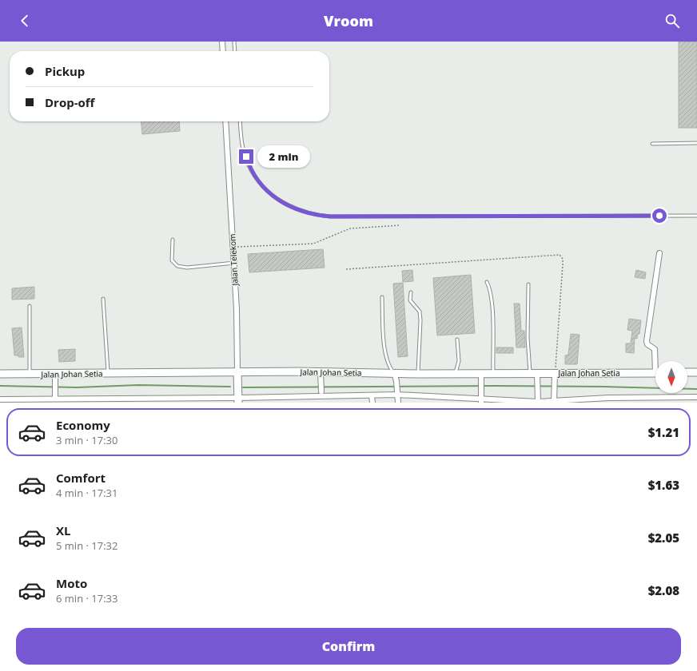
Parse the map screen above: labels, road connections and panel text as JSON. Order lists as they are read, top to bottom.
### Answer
{
  "streets": {
    "main road": ["Jalan Telekom", "Jalan Johan Setia"]
  },
  "crossings": [
    ["Jalan Telekom", "Jalan Johan Setia"]
  ],
  "north": "bottom",
  "page": {
    "header": "Vroom",
    "banner": ["Pickup", "Drop-off"],
    "bubble": "2 min",
    "list": [
      {
        "name": "Economy",
        "note": "3 min · 17:30",
        "value": "$1.21"
      },
      {
        "name": "Comfort",
        "note": "4 min · 17:31",
        "value": "$1.63"
      },
      {
        "name": "XL",
        "note": "5 min · 17:32",
        "value": "$2.05"
      },
      {
        "name": "Moto",
        "note": "6 min · 17:33",
        "value": "$2.08"
      }
    ],
    "buttons": "Confirm"
  }
}
